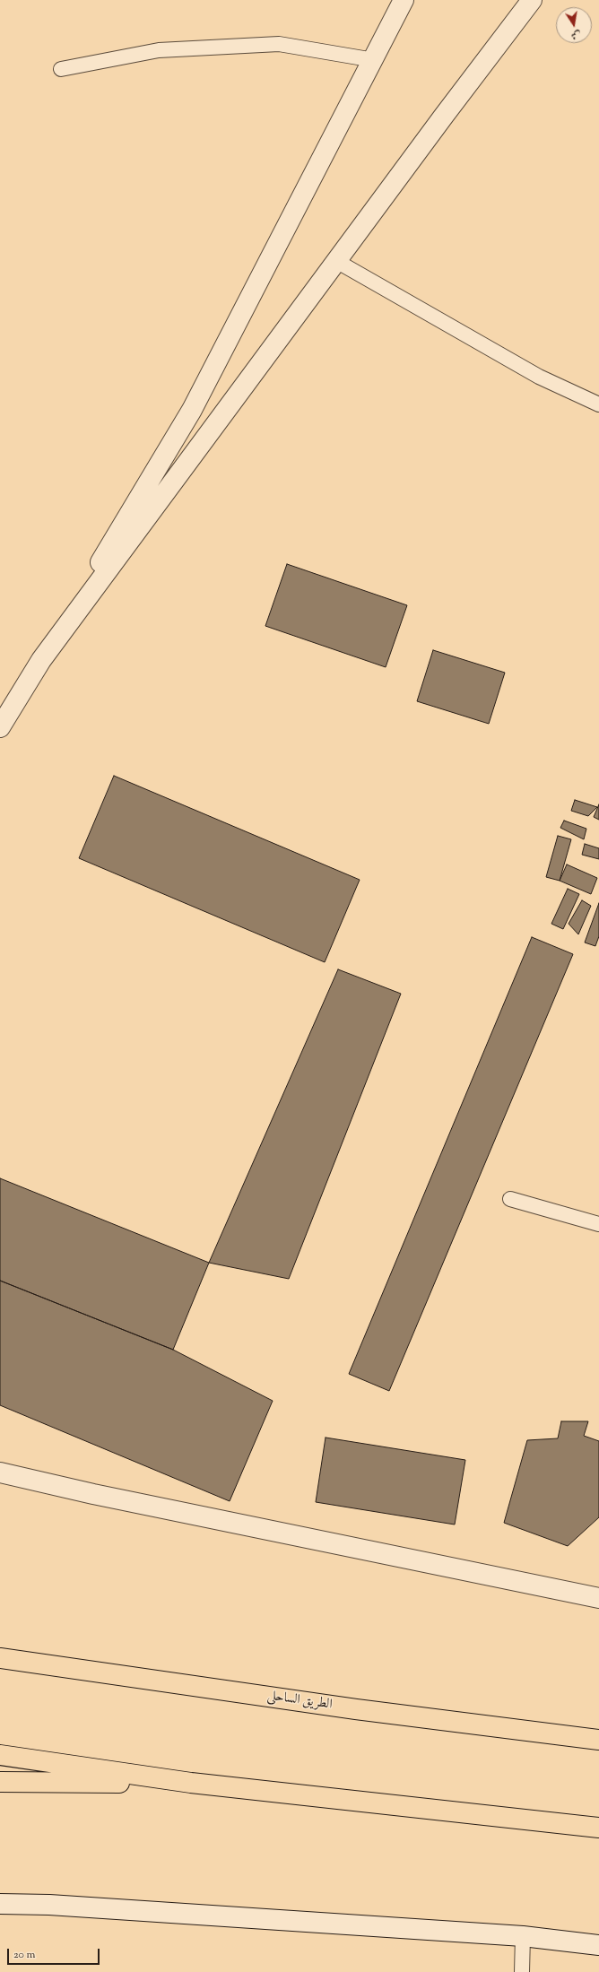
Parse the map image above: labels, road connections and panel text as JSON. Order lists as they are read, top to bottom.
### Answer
{
  "streets": {
    "highway": ["الطريق الساحلى"]
  },
  "scale_bar": "20 m",
  "north": "bottom"
}
